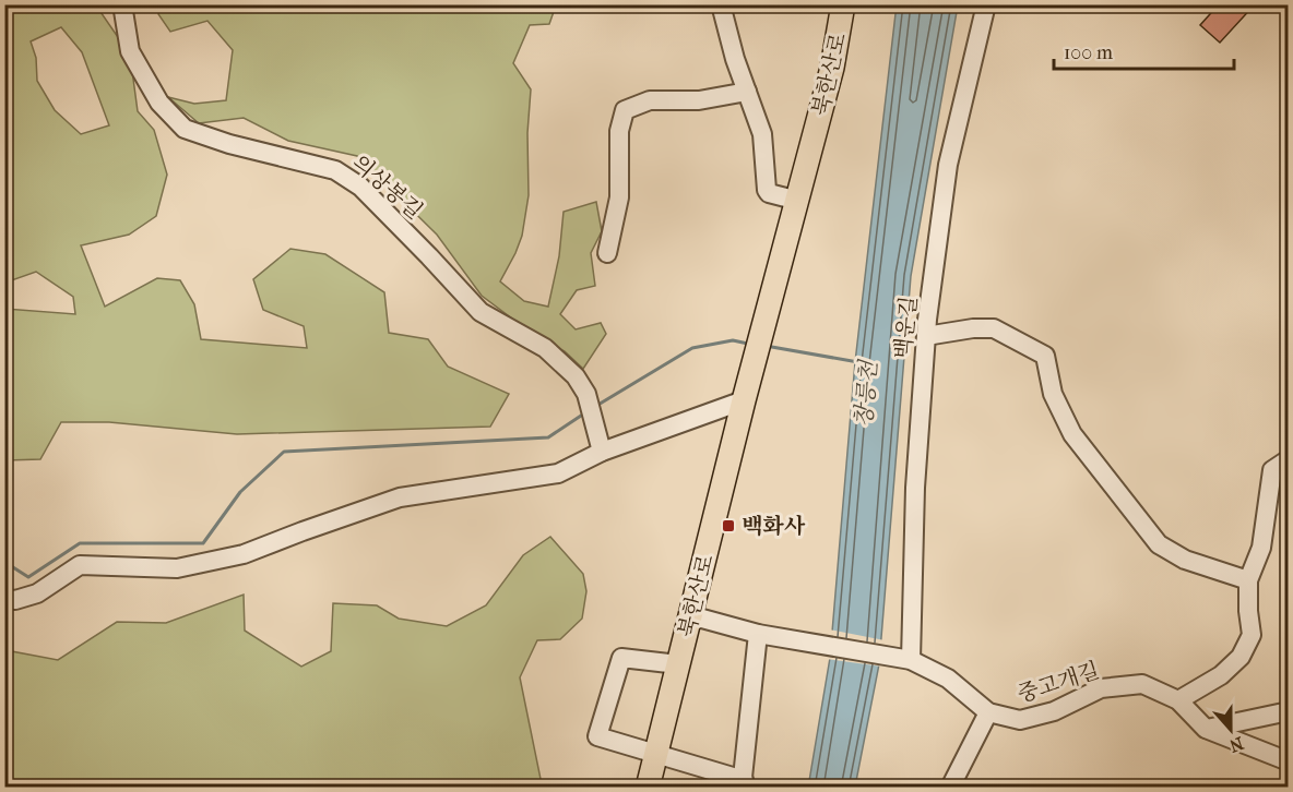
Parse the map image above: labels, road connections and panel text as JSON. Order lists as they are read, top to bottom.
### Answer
{
  "streets": {
    "main road": ["북한산로"],
    "street": ["의상봉길", "백운길", "중고개길"]
  },
  "crossings": [
    ["백운길", "중고개길"]
  ],
  "water": ["창릉천"],
  "places": {
    "transit": ["백화사"]
  },
  "scale_bar": "100 m",
  "north": "bottom"
}
